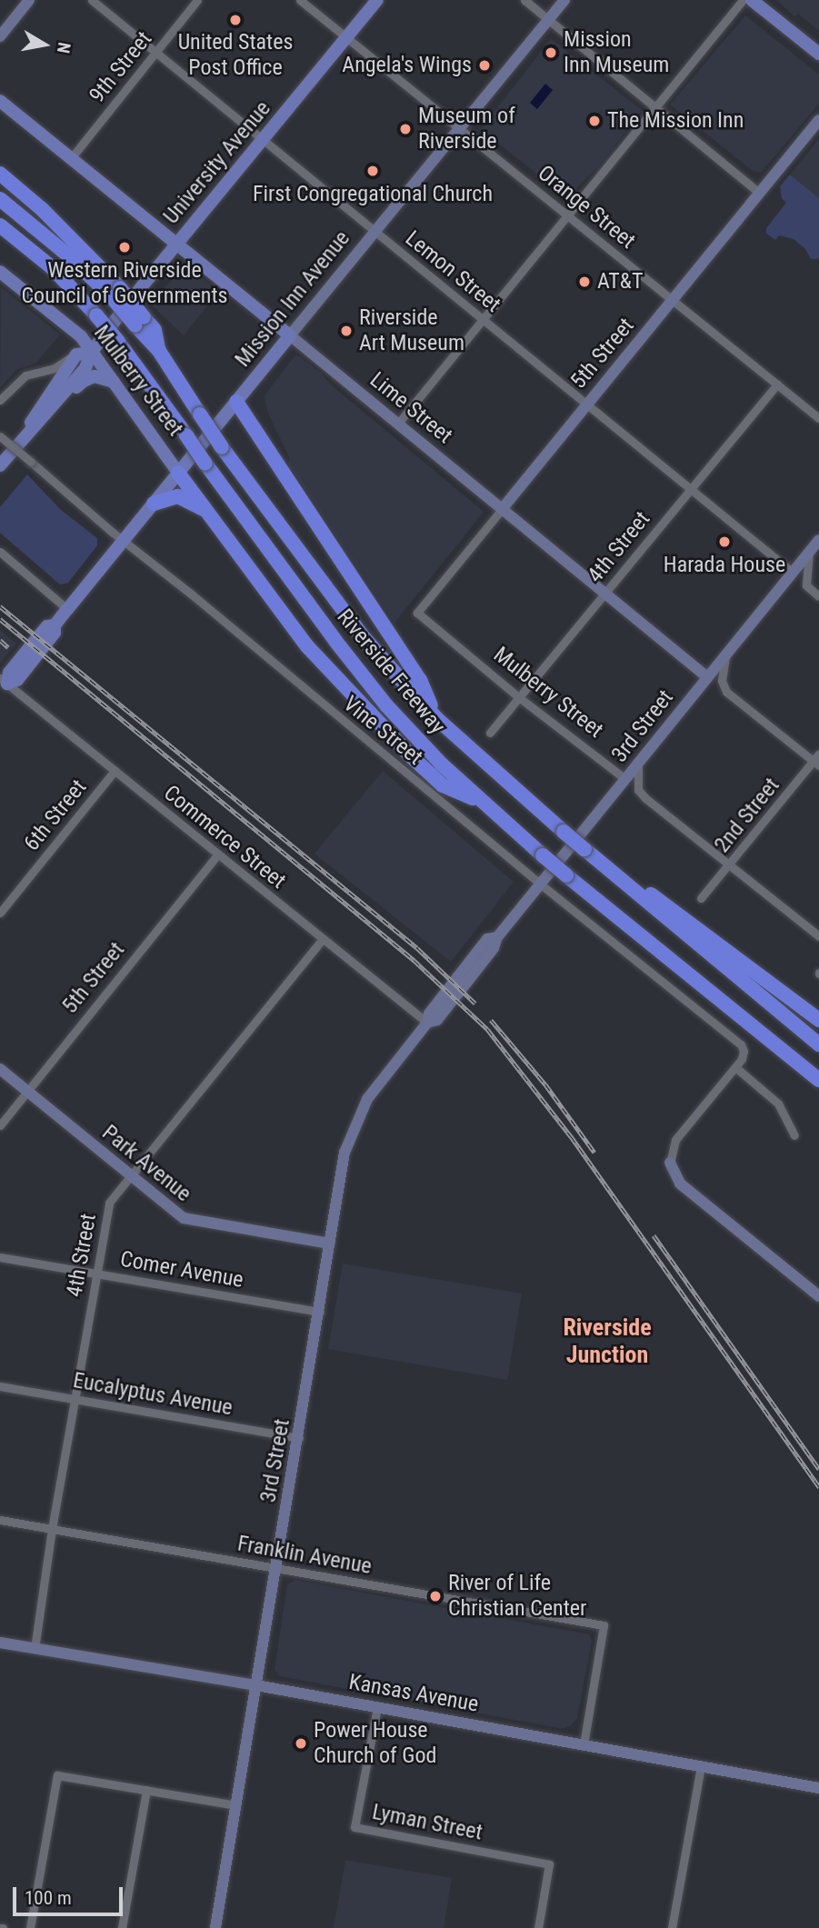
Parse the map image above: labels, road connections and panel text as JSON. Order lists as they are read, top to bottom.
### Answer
{
  "streets": {
    "highway": ["Riverside Freeway"],
    "main road": [
      "University Avenue",
      "Mission Inn Avenue",
      "5th Street",
      "Mulberry Street",
      "Lime Street",
      "3rd Street",
      "Park Avenue",
      "Kansas Avenue"
    ],
    "street": [
      "9th Street",
      "Orange Street",
      "Lemon Street",
      "4th Street",
      "Vine Street",
      "6th Street",
      "2nd Street",
      "Commerce Street",
      "Comer Avenue",
      "Eucalyptus Avenue",
      "Franklin Avenue",
      "Lyman Street"
    ]
  },
  "crossings": [
    ["9th Street", "Lemon Street"],
    ["9th Street", "Lime Street"],
    ["University Avenue", "Orange Street"],
    ["University Avenue", "Lemon Street"],
    ["University Avenue", "Mulberry Street"],
    ["University Avenue", "Lime Street"],
    ["Orange Street", "Mission Inn Avenue"],
    ["Orange Street", "5th Street"],
    ["Orange Street", "4th Street"],
    ["Lemon Street", "Mission Inn Avenue"],
    ["Lemon Street", "5th Street"],
    ["Lemon Street", "4th Street"],
    ["Lemon Street", "3rd Street"],
    ["Mission Inn Avenue", "Mulberry Street"],
    ["Mission Inn Avenue", "Lime Street"],
    ["Mission Inn Avenue", "Vine Street"],
    ["Mission Inn Avenue", "Commerce Street"],
    ["5th Street", "Mulberry Street"],
    ["5th Street", "Lime Street"],
    ["5th Street", "Commerce Street"],
    ["5th Street", "Park Avenue"],
    ["Mulberry Street", "4th Street"],
    ["Mulberry Street", "3rd Street"],
    ["Lime Street", "4th Street"],
    ["Lime Street", "3rd Street"],
    ["4th Street", "Commerce Street"],
    ["4th Street", "Park Avenue"],
    ["4th Street", "Comer Avenue"],
    ["4th Street", "Eucalyptus Avenue"],
    ["4th Street", "Franklin Avenue"],
    ["4th Street", "Kansas Avenue"],
    ["3rd Street", "Vine Street"],
    ["3rd Street", "Commerce Street"],
    ["3rd Street", "Park Avenue"],
    ["3rd Street", "Comer Avenue"],
    ["3rd Street", "Eucalyptus Avenue"],
    ["3rd Street", "Franklin Avenue"],
    ["3rd Street", "Kansas Avenue"],
    ["6th Street", "Commerce Street"],
    ["Franklin Avenue", "Kansas Avenue"],
    ["Kansas Avenue", "Lyman Street"]
  ],
  "districts": ["Riverside Junction"],
  "places": [
    "United States Post Office",
    "Mission Inn Museum",
    "Angela's Wings",
    "The Mission Inn",
    "Museum of Riverside",
    "First Congregational Church",
    "Western Riverside Council of Governments",
    "AT&T",
    "Riverside Art Museum",
    "Harada House",
    "River of Life Christian Center",
    "Power House Church of God"
  ],
  "scale_bar": "100 m",
  "north": "right"
}
